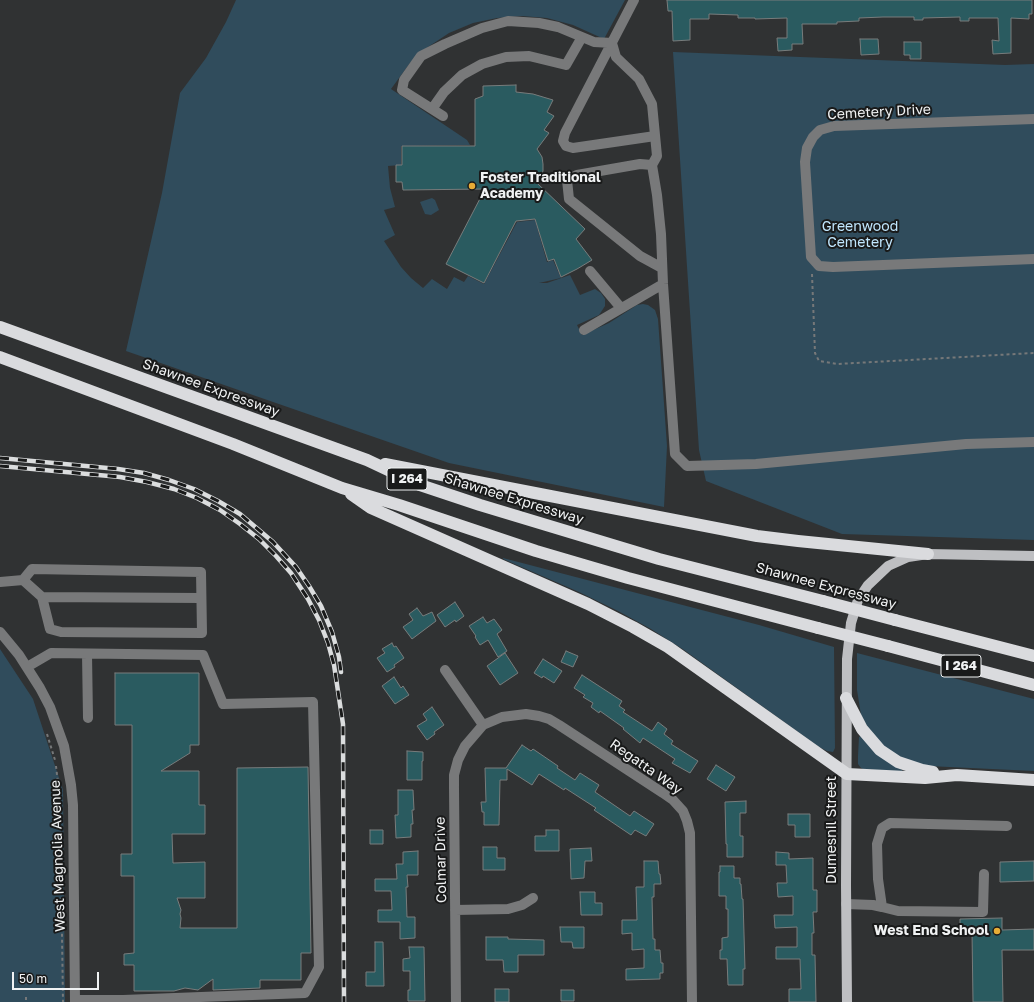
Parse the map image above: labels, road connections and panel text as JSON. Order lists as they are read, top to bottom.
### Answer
{
  "streets": {
    "highway": ["Shawnee Expressway", "I 264"],
    "main road": ["Dumesnil Street"],
    "street": [
      "Cemetery Drive",
      "Regatta Way",
      "West Magnolia Avenue",
      "Colmar Drive"
    ]
  },
  "crossings": [
    ["Regatta Way", "Colmar Drive"]
  ],
  "parks": ["Greenwood Cemetery"],
  "places": ["Foster Traditional Academy", "West End School"],
  "scale_bar": "50 m"
}
